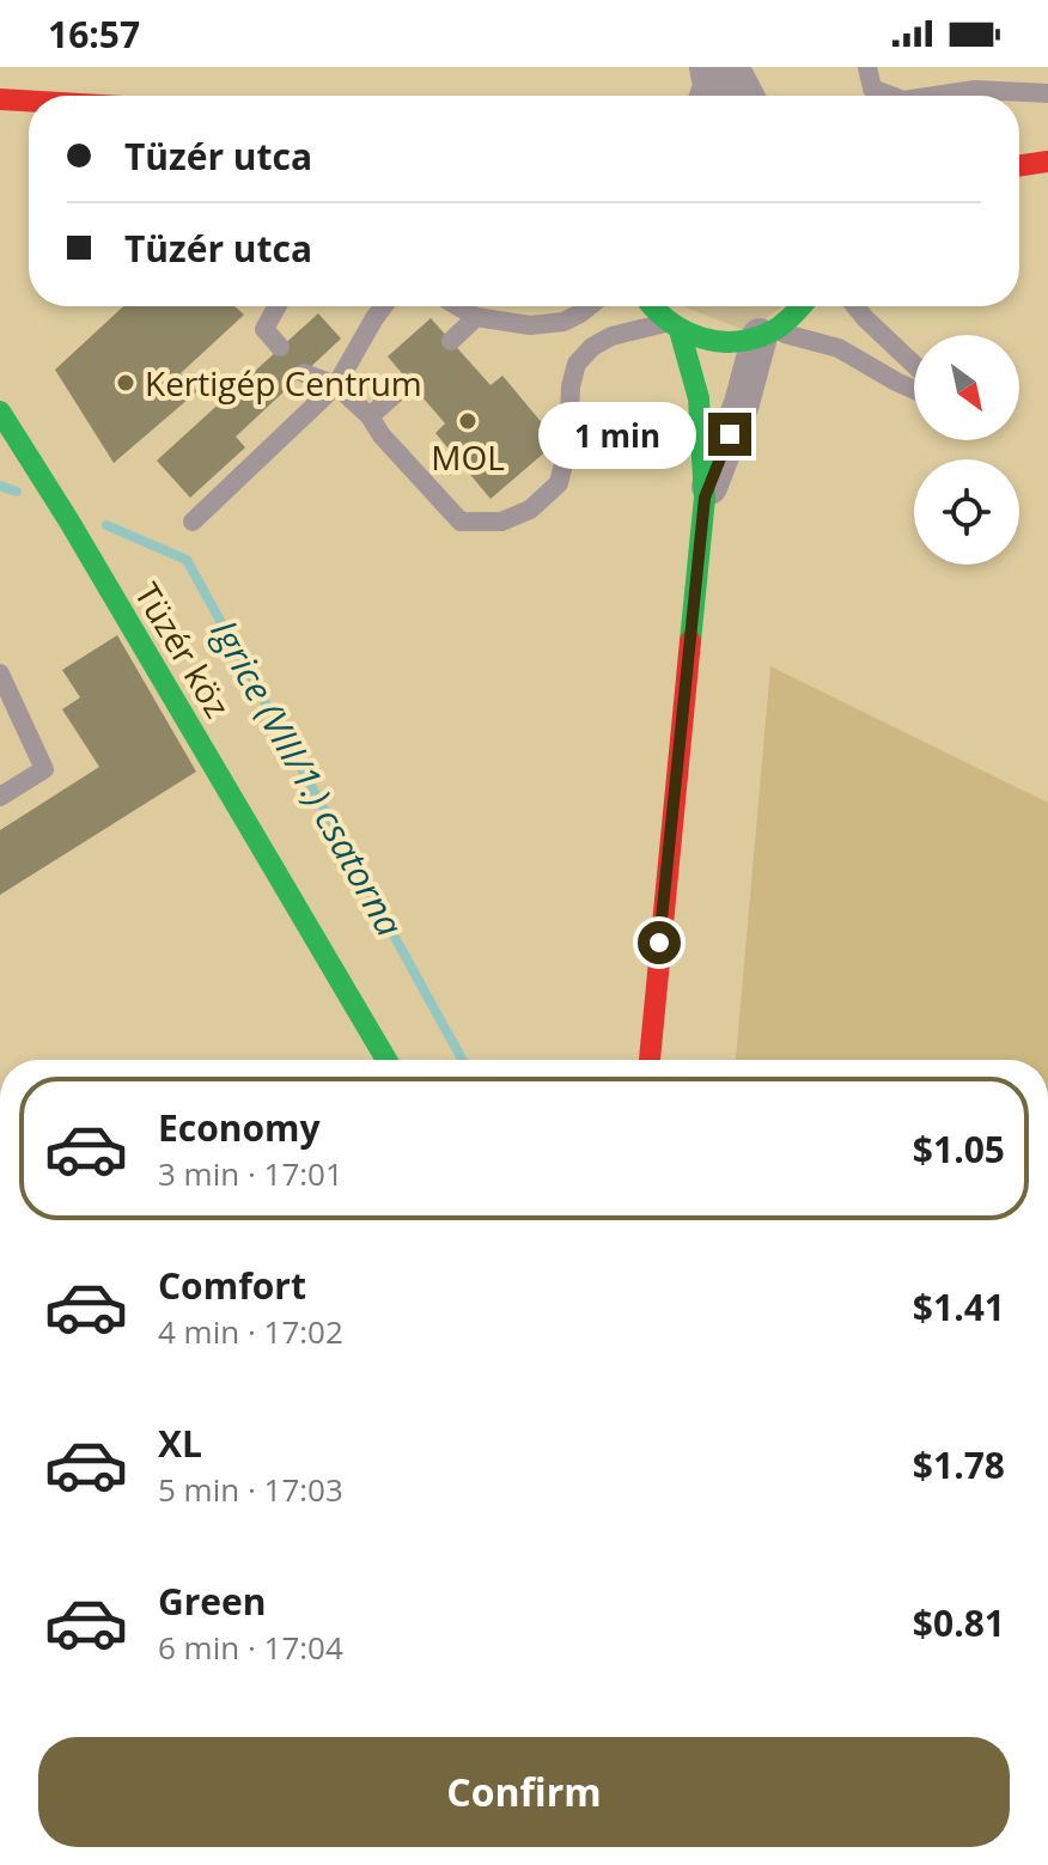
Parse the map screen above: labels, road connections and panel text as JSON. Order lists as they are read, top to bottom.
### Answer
{
  "streets": {
    "street": ["Tüzér köz"]
  },
  "water": ["Igrice (VIII/1.) csatorna"],
  "places": ["Kertigép Centrum", "MOL"],
  "north": "bottom right",
  "page": {
    "status": "16:57",
    "banner": ["Tüzér utca", "Tüzér utca"],
    "bubble": "1 min",
    "list": [
      {
        "name": "Economy",
        "note": "3 min · 17:01",
        "value": "$1.05"
      },
      {
        "name": "Comfort",
        "note": "4 min · 17:02",
        "value": "$1.41"
      },
      {
        "name": "XL",
        "note": "5 min · 17:03",
        "value": "$1.78"
      },
      {
        "name": "Green",
        "note": "6 min · 17:04",
        "value": "$0.81"
      }
    ],
    "buttons": "Confirm"
  }
}
